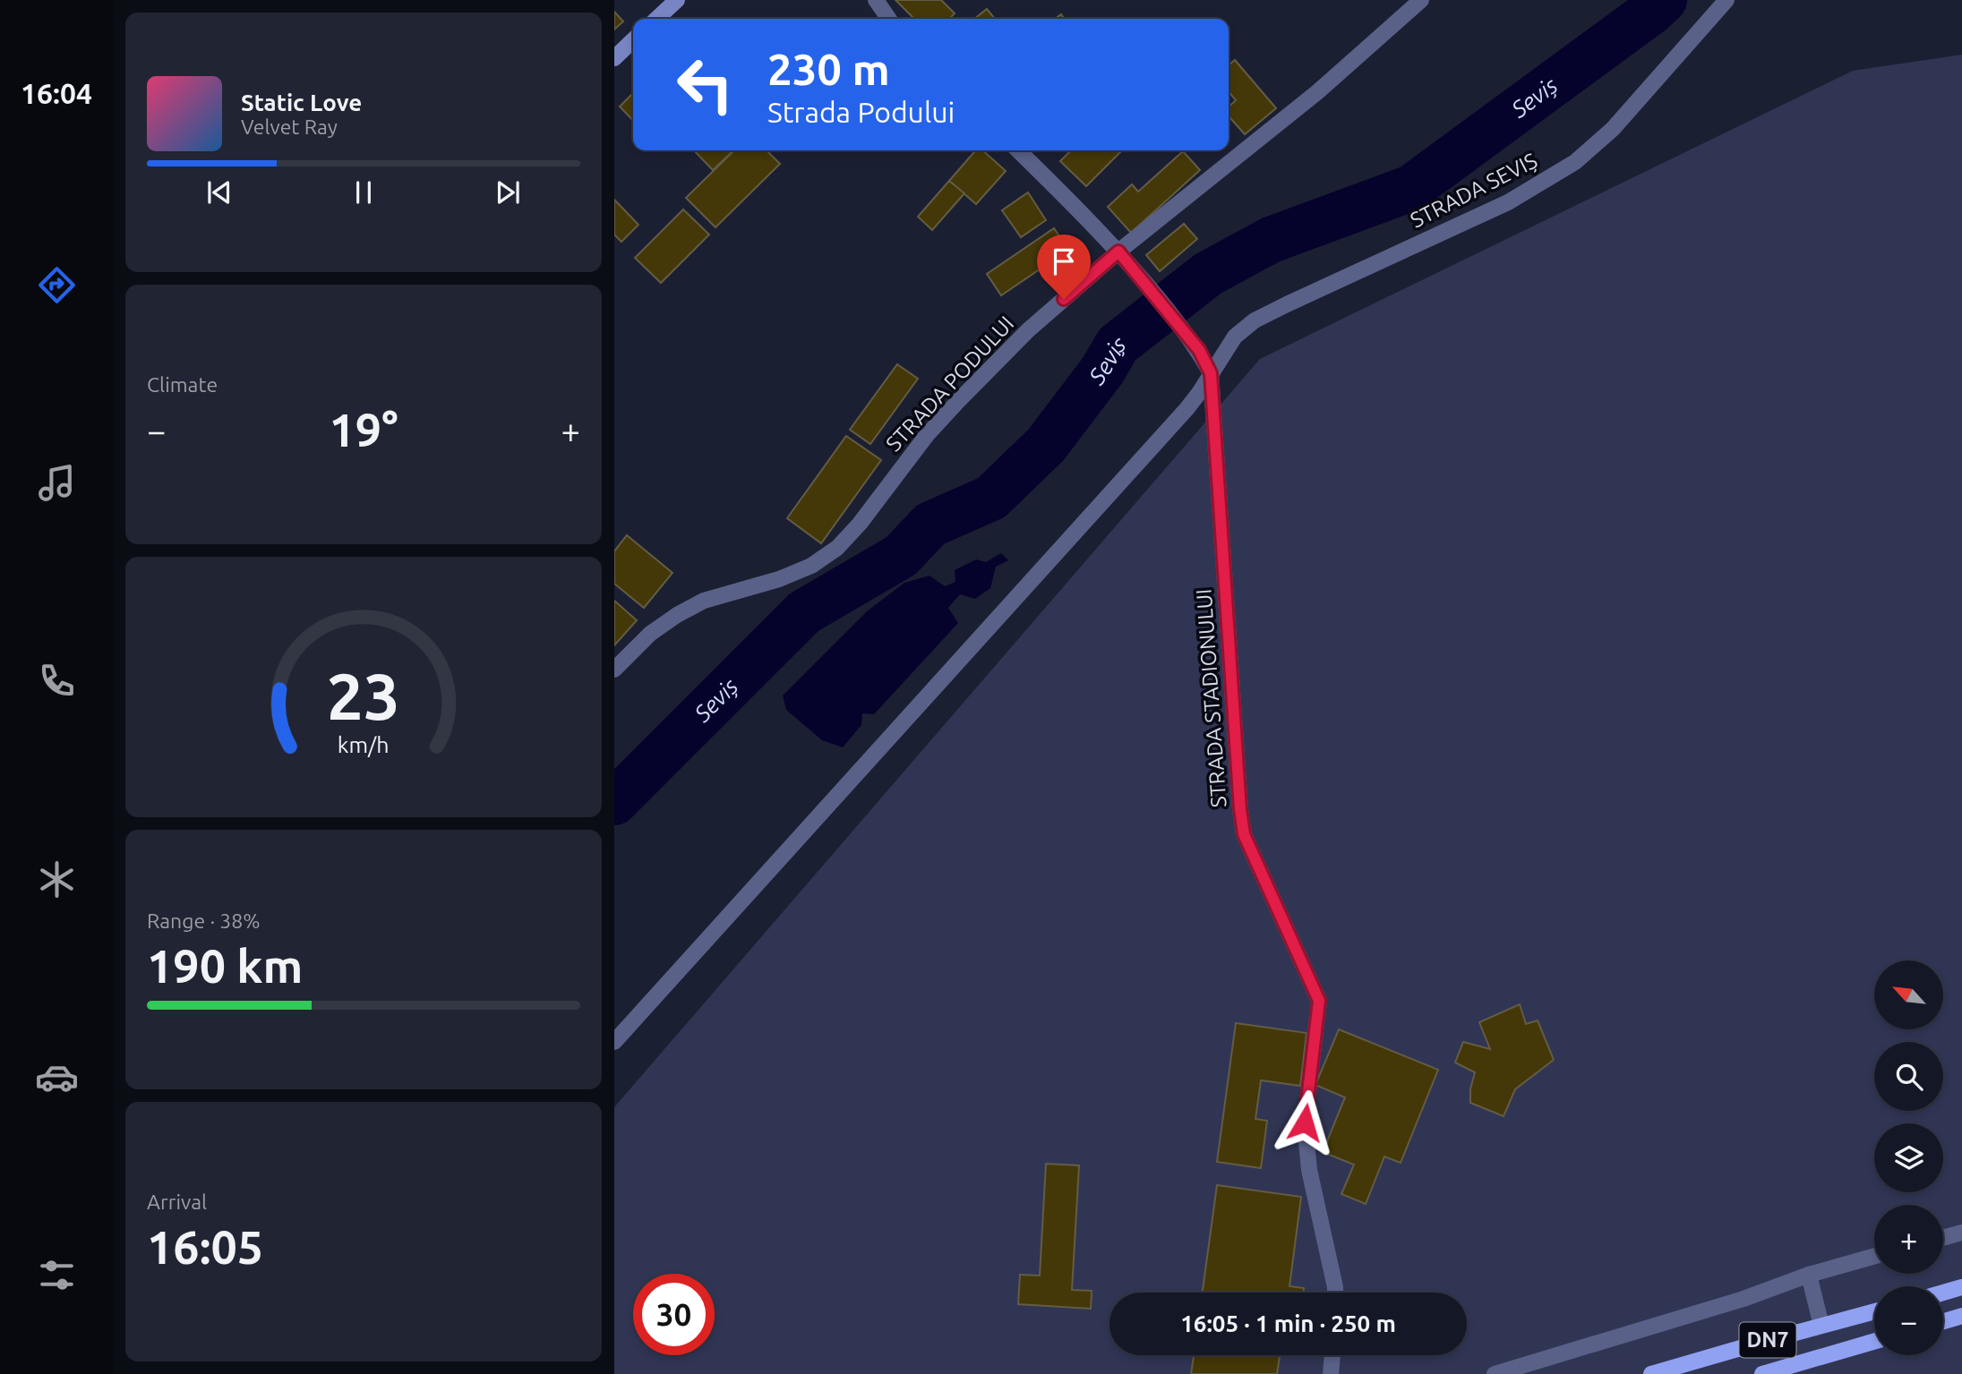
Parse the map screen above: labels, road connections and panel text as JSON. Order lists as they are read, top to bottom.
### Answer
{
  "streets": {
    "main road": ["DN7"],
    "street": ["STRADA SEVIȘ", "STRADA PODULUI", "STRADA STADIONULUI"]
  },
  "crossings": [
    ["STRADA SEVIȘ", "STRADA STADIONULUI"],
    ["STRADA PODULUI", "STRADA STADIONULUI"]
  ],
  "water": ["Seviș"],
  "north": "top left",
  "page": {
    "tabs": "16:04",
    "turn": ["230 m", "Strada Podului"],
    "song": ["Static Love", "Velvet Ray"],
    "tile": [
      "Climate",
      ["Range · 38%", "190 km"],
      ["Arrival", "16:05"]
    ],
    "heat": ["−", "19°", "+"],
    "map_buttons": ["+", "−"],
    "limit": "30",
    "trip": "16:05 · 1 min · 250 m",
    "gauge": ["23", "km/h"]
  }
}
